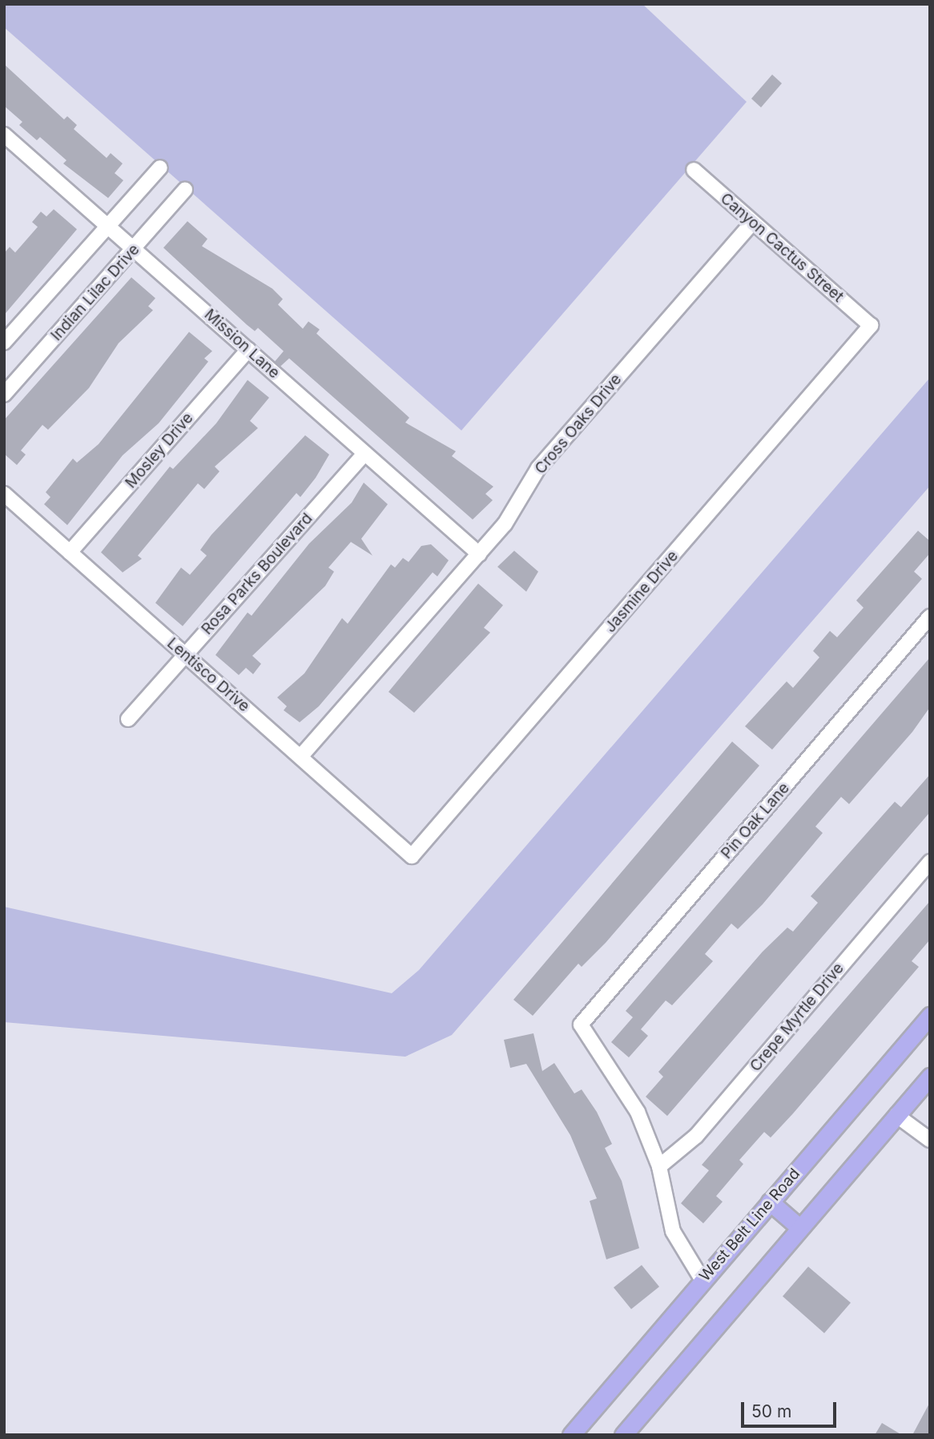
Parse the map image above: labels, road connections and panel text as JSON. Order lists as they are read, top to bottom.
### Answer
{
  "streets": {
    "main road": ["West Belt Line Road"],
    "street": [
      "Canyon Cactus Street",
      "Indian Lilac Drive",
      "Mission Lane",
      "Cross Oaks Drive",
      "Mosley Drive",
      "Rosa Parks Boulevard",
      "Jasmine Drive",
      "Lentisco Drive",
      "Pin Oak Lane",
      "Crepe Myrtle Drive"
    ]
  },
  "crossings": [
    ["Canyon Cactus Street", "Cross Oaks Drive"],
    ["Canyon Cactus Street", "Jasmine Drive"],
    ["Indian Lilac Drive", "Mission Lane"],
    ["Mission Lane", "Cross Oaks Drive"],
    ["Mission Lane", "Mosley Drive"],
    ["Mission Lane", "Rosa Parks Boulevard"],
    ["Cross Oaks Drive", "Lentisco Drive"],
    ["Mosley Drive", "Lentisco Drive"],
    ["Rosa Parks Boulevard", "Lentisco Drive"],
    ["Jasmine Drive", "Lentisco Drive"],
    ["Pin Oak Lane", "Crepe Myrtle Drive"]
  ],
  "scale_bar": "50 m"
}
